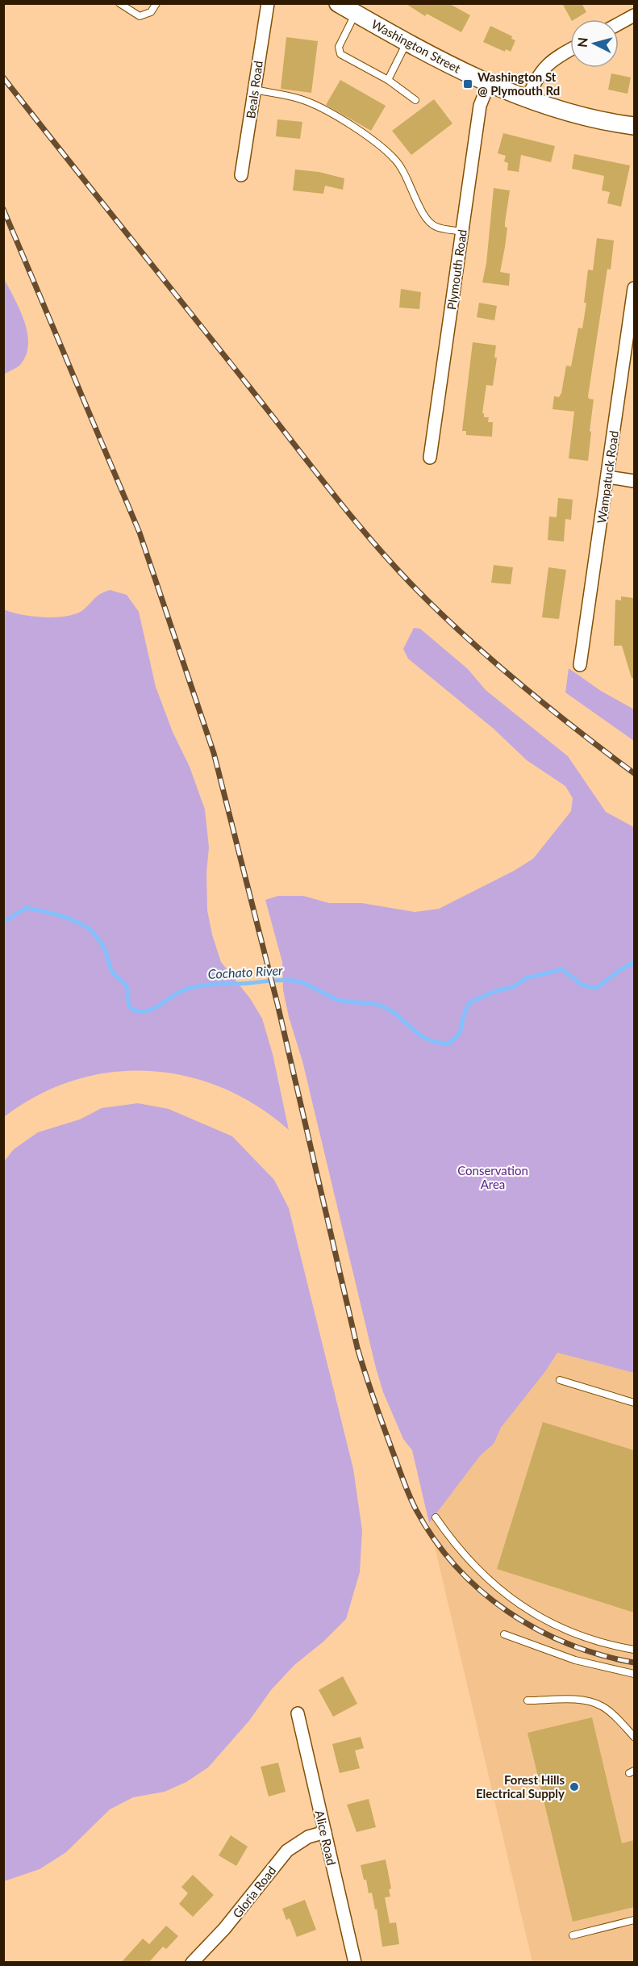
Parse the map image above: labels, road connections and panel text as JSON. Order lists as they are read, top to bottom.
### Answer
{
  "streets": {
    "main road": ["Washington Street"],
    "street": [
      "Beals Road",
      "Plymouth Road",
      "Wampatuck Road",
      "Alice Road",
      "Gloria Road"
    ]
  },
  "crossings": [
    ["Washington Street", "Plymouth Road"],
    ["Alice Road", "Gloria Road"]
  ],
  "water": ["Cochato River"],
  "parks": ["Conservation Area"],
  "places": {
    "transit": ["Washington St @ Plymouth Rd"],
    "other": ["Forest Hills Electrical Supply"]
  },
  "north": "left"
}
